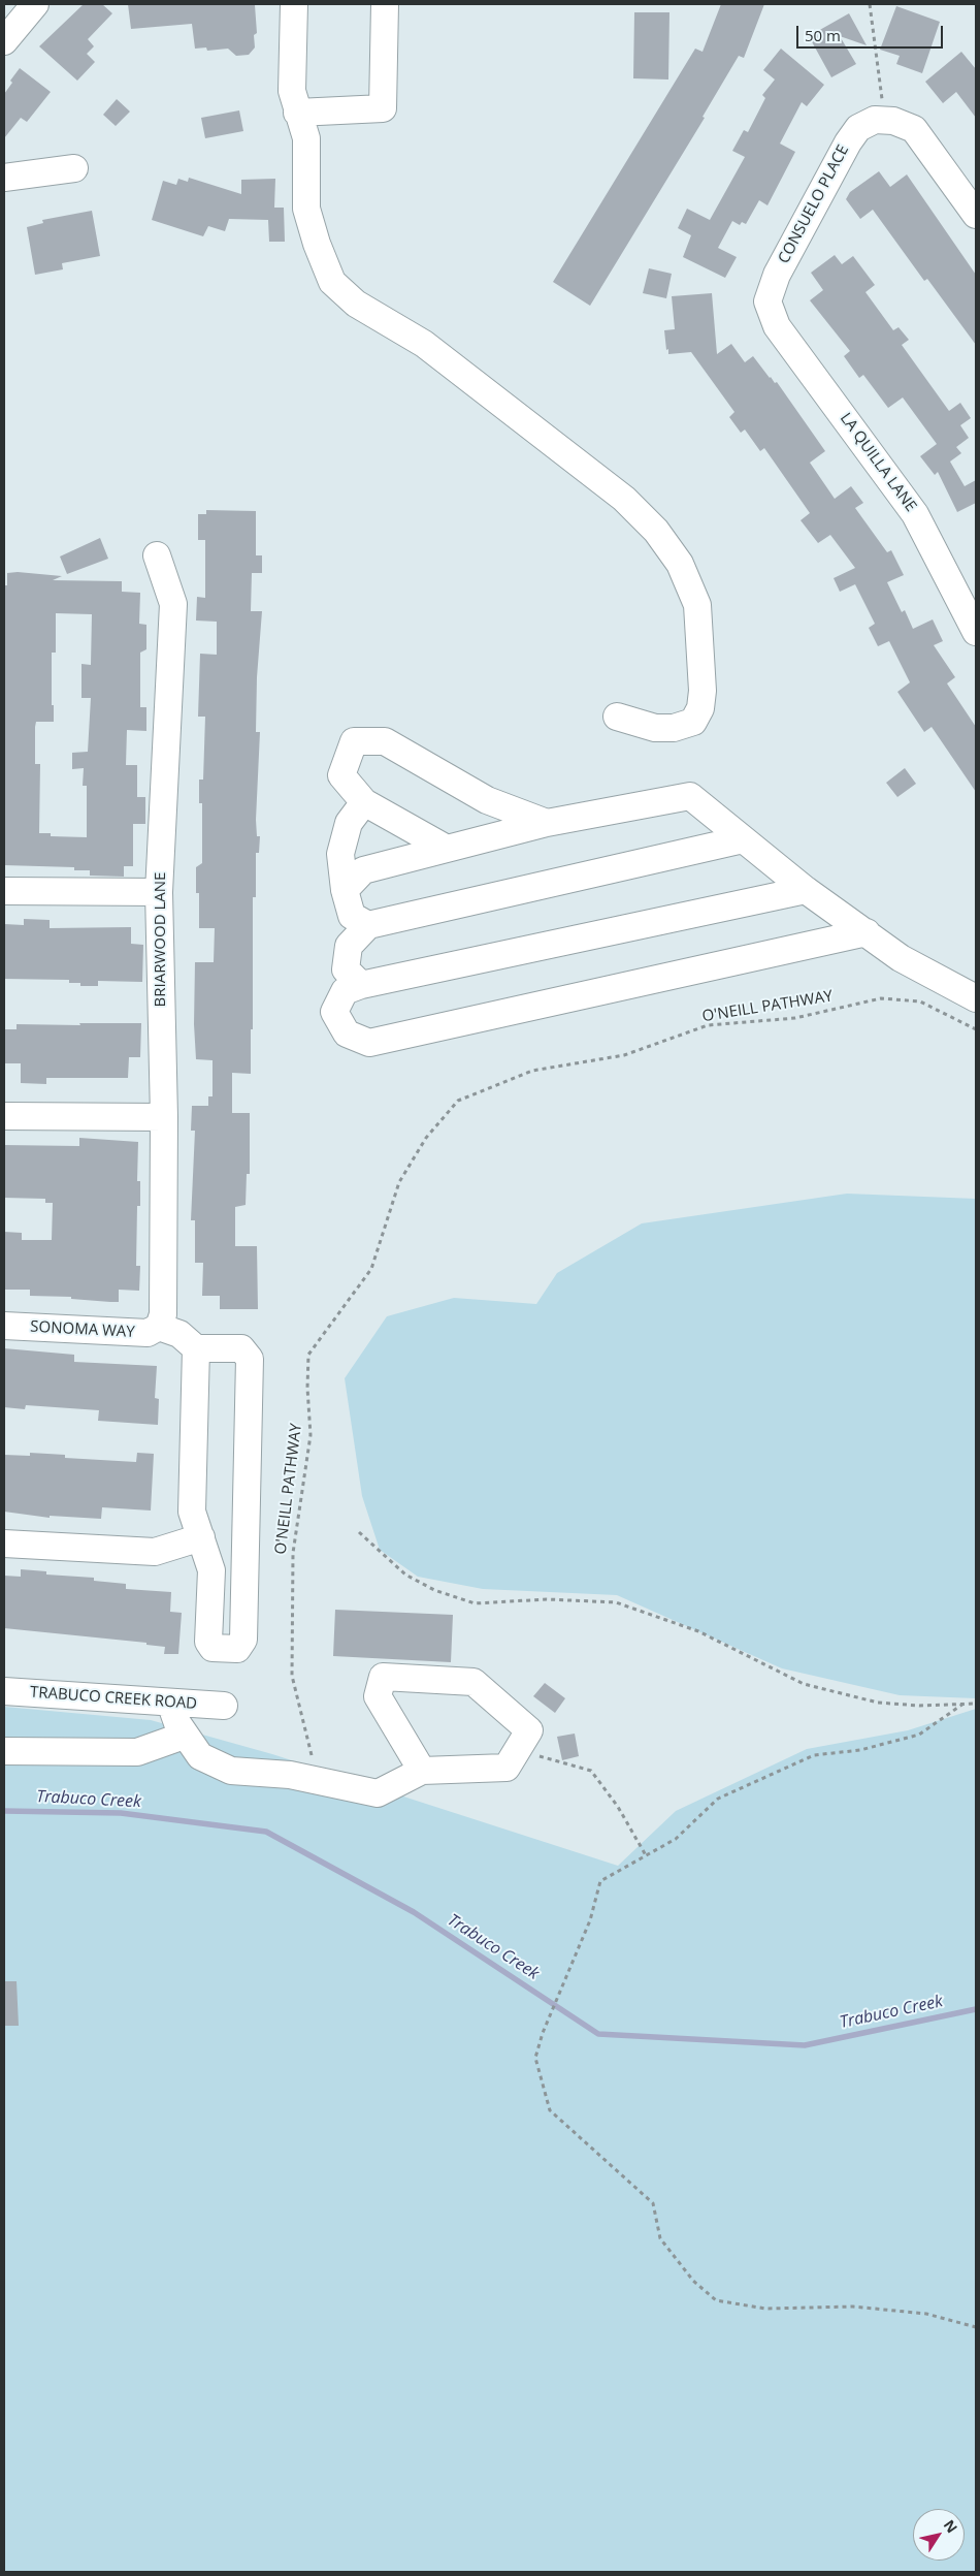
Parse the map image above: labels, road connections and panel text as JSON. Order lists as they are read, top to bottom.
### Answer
{
  "streets": {
    "street": [
      "CONSUELO PLACE",
      "LA QUILLA LANE",
      "BRIARWOOD LANE",
      "SONOMA WAY",
      "TRABUCO CREEK ROAD"
    ],
    "path": ["O'NEILL PATHWAY"]
  },
  "crossings": [
    ["CONSUELO PLACE", "LA QUILLA LANE"],
    ["BRIARWOOD LANE", "SONOMA WAY"]
  ],
  "water": ["Trabuco Creek"],
  "scale_bar": "50 m",
  "north": "top right"
}
